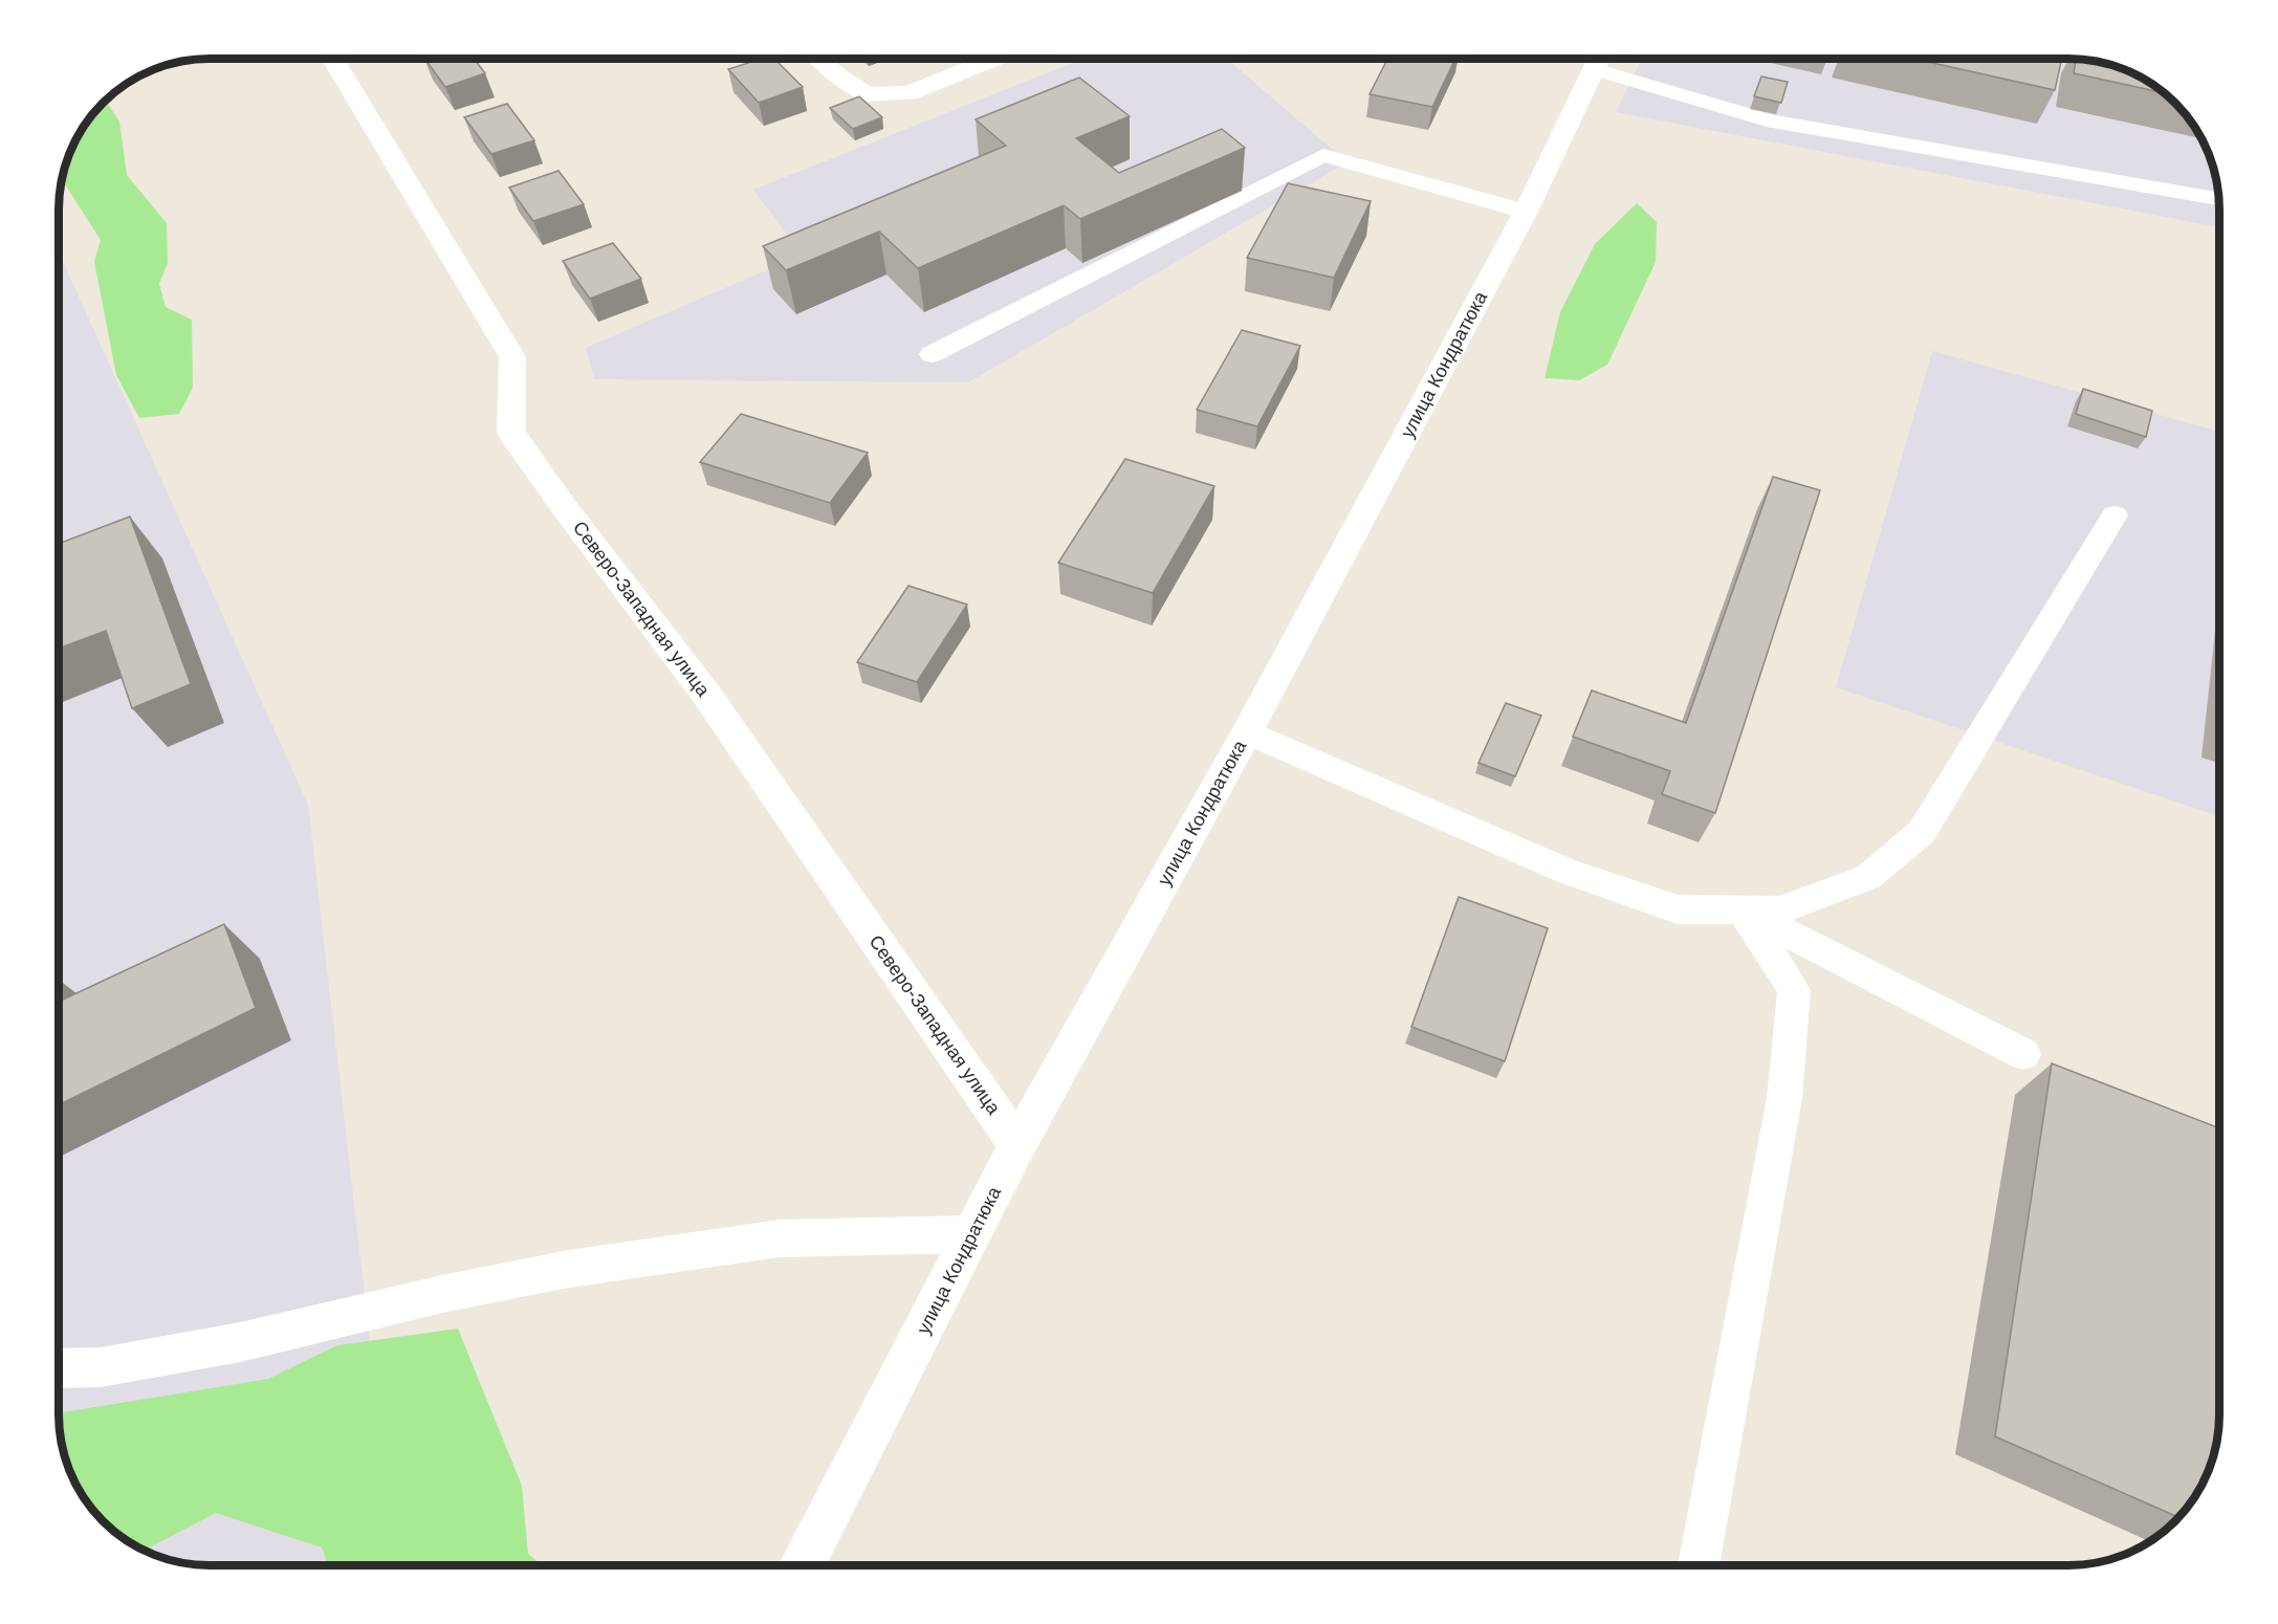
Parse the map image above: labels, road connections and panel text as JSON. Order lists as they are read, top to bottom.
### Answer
{
  "streets": {
    "street": ["улица Кондратюка", "Северо-Западная улица"]
  },
  "crossings": [
    ["улица Кондратюка", "Северо-Западная улица"]
  ]
}
